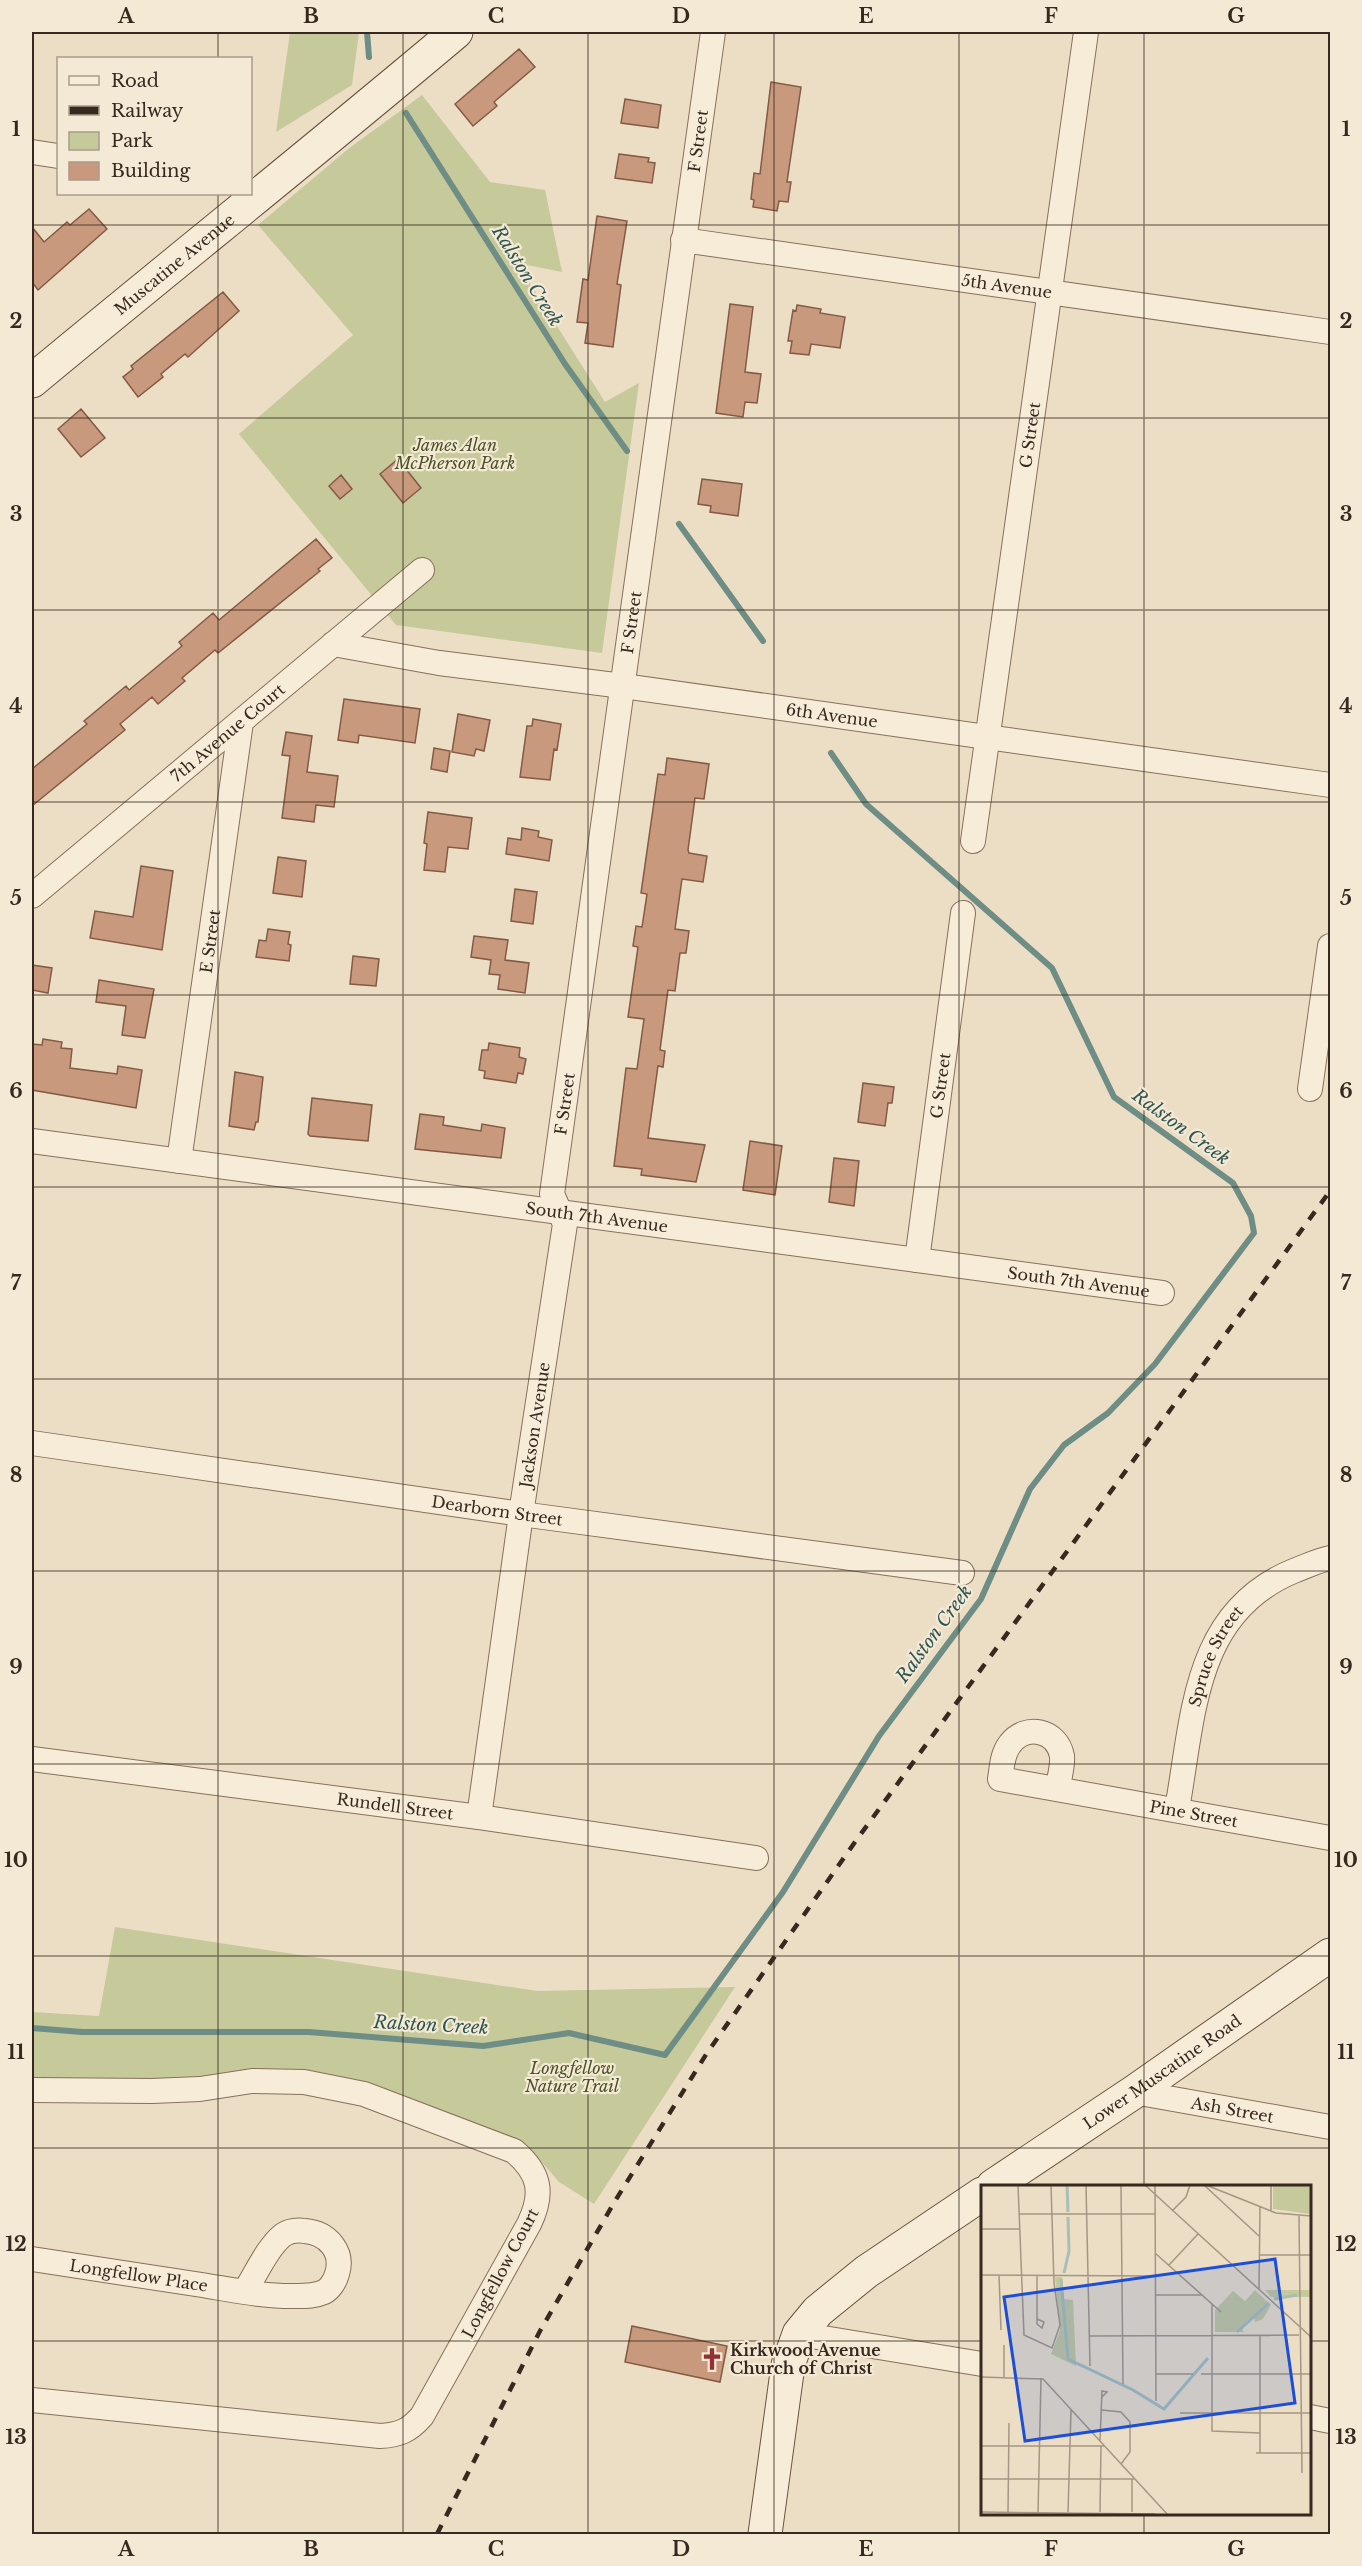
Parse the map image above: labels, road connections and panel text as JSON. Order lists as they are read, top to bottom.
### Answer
{
  "streets": {
    "main road": ["Muscatine Avenue", "Lower Muscatine Road"],
    "street": [
      "F Street",
      "5th Avenue",
      "G Street",
      "6th Avenue",
      "7th Avenue Court",
      "E Street",
      "South 7th Avenue",
      "Jackson Avenue",
      "Dearborn Street",
      "Spruce Street",
      "Rundell Street",
      "Pine Street",
      "Ash Street",
      "Longfellow Court",
      "Longfellow Place"
    ]
  },
  "crossings": [
    ["F Street", "5th Avenue"],
    ["F Street", "6th Avenue"],
    ["F Street", "South 7th Avenue"],
    ["F Street", "Jackson Avenue"],
    ["5th Avenue", "G Street"],
    ["G Street", "6th Avenue"],
    ["G Street", "South 7th Avenue"],
    ["6th Avenue", "7th Avenue Court"],
    ["7th Avenue Court", "E Street"],
    ["E Street", "South 7th Avenue"],
    ["South 7th Avenue", "Jackson Avenue"],
    ["Jackson Avenue", "Dearborn Street"],
    ["Jackson Avenue", "Rundell Street"],
    ["Spruce Street", "Pine Street"],
    ["Lower Muscatine Road", "Ash Street"]
  ],
  "water": ["Ralston Creek"],
  "parks": ["James Alan McPherson Park", "Longfellow Nature Trail"],
  "places": {
    "church": ["Kirkwood Avenue Church of Christ"]
  },
  "legend": [
    "Road",
    "Railway",
    "Park",
    "Building"
  ],
  "grid": {
    "columns": [
      "A",
      "B",
      "C",
      "D",
      "E",
      "F",
      "G"
    ],
    "rows": [
      "1",
      "2",
      "3",
      "4",
      "5",
      "6",
      "7",
      "8",
      "9",
      "10",
      "11",
      "12",
      "13"
    ]
  }
}
